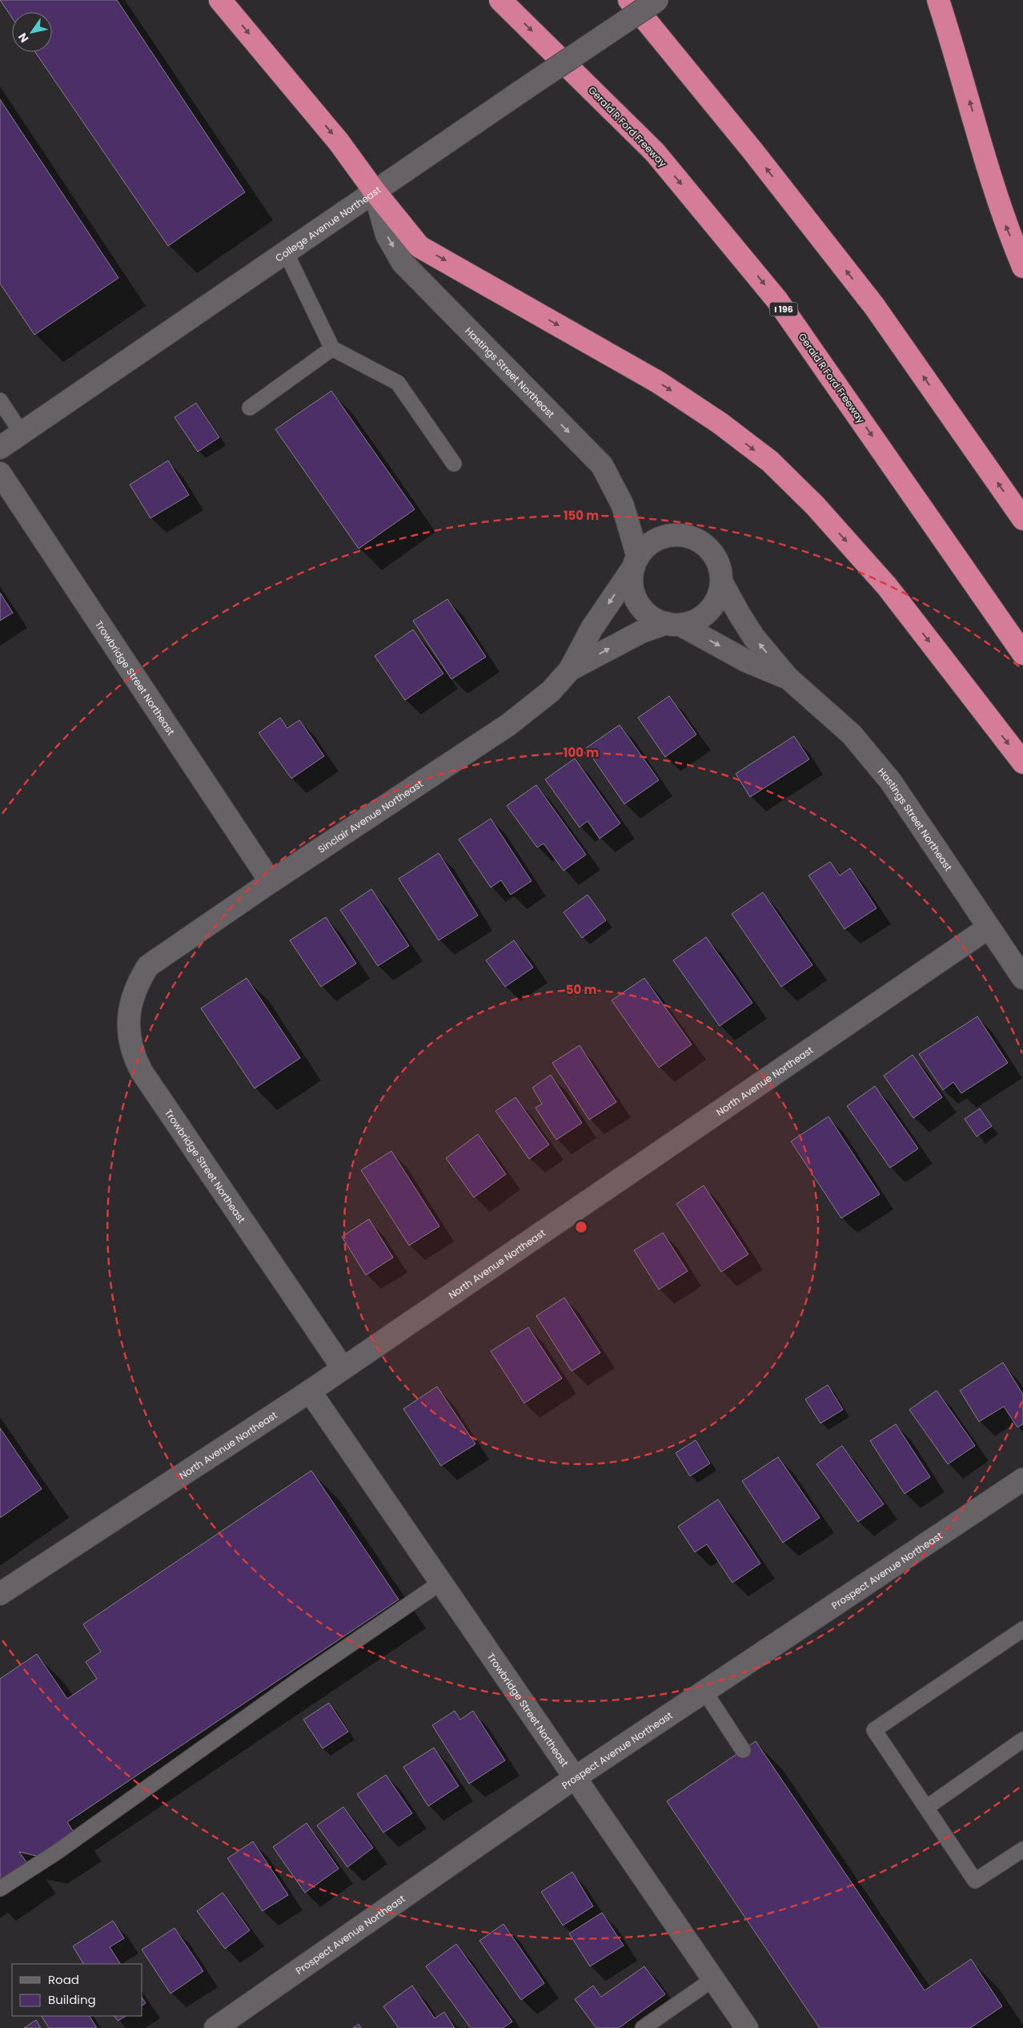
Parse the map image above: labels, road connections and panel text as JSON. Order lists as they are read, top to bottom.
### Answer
{
  "streets": {
    "highway": ["Gerald R Ford Freeway", "I 196"],
    "street": [
      "College Avenue Northeast",
      "Hastings Street Northeast",
      "Trowbridge Street Northeast",
      "Sinclair Avenue Northeast",
      "North Avenue Northeast",
      "Prospect Avenue Northeast"
    ]
  },
  "crossings": [
    ["College Avenue Northeast", "Hastings Street Northeast"],
    ["Hastings Street Northeast", "Sinclair Avenue Northeast"],
    ["Hastings Street Northeast", "North Avenue Northeast"],
    ["Trowbridge Street Northeast", "Sinclair Avenue Northeast"],
    ["Trowbridge Street Northeast", "North Avenue Northeast"],
    ["Trowbridge Street Northeast", "Prospect Avenue Northeast"]
  ],
  "legend": ["Road", "Building"],
  "north": "bottom left",
  "rings": ["150 m", "100 m", "50 m"]
}
